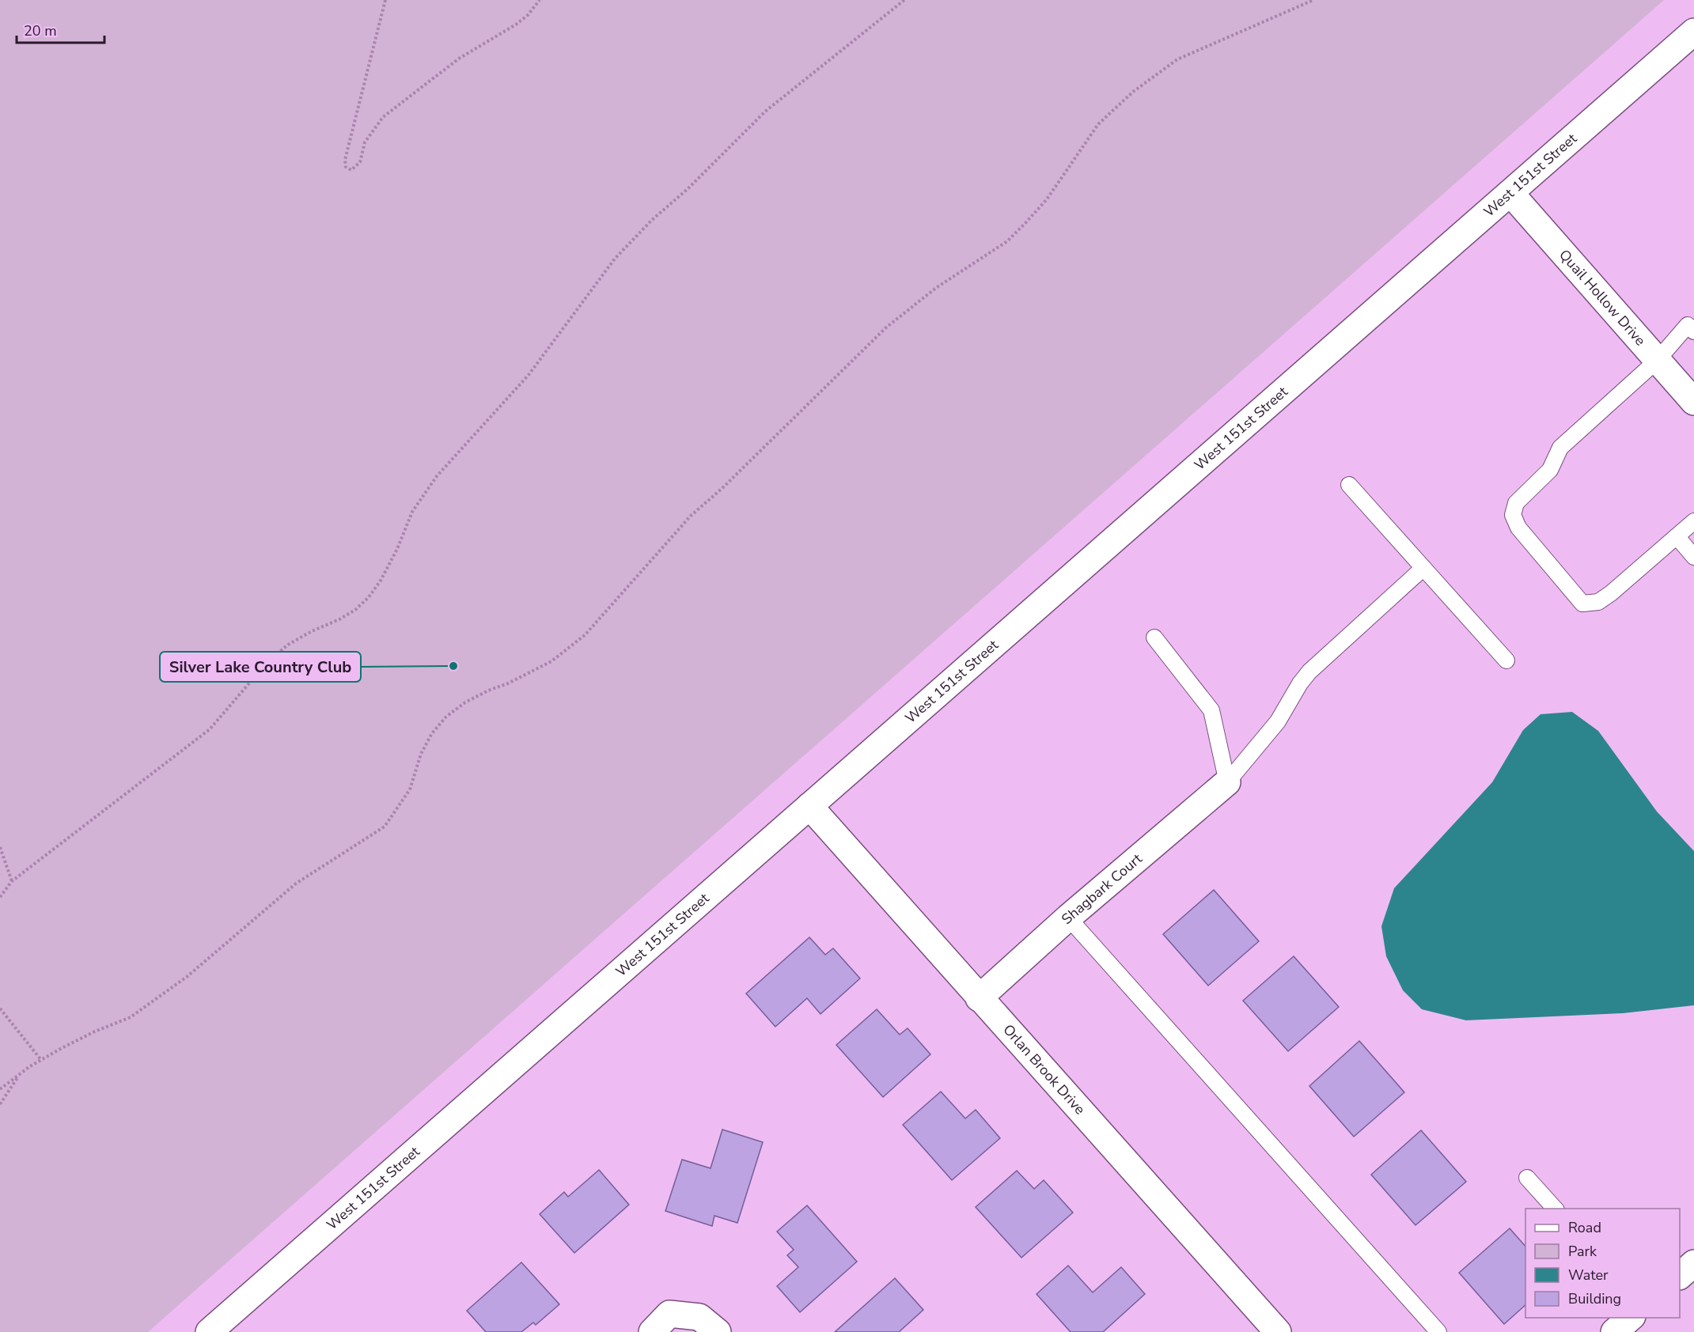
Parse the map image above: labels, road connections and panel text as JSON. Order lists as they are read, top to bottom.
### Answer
{
  "streets": {
    "street": [
      "West 151st Street",
      "Quail Hollow Drive",
      "Shagbark Court",
      "Orlan Brook Drive"
    ]
  },
  "crossings": [
    ["West 151st Street", "Quail Hollow Drive"],
    ["West 151st Street", "Orlan Brook Drive"],
    ["Shagbark Court", "Orlan Brook Drive"]
  ],
  "places": ["Silver Lake Country Club"],
  "legend": [
    "Road",
    "Park",
    "Water",
    "Building"
  ],
  "scale_bar": "20 m"
}
